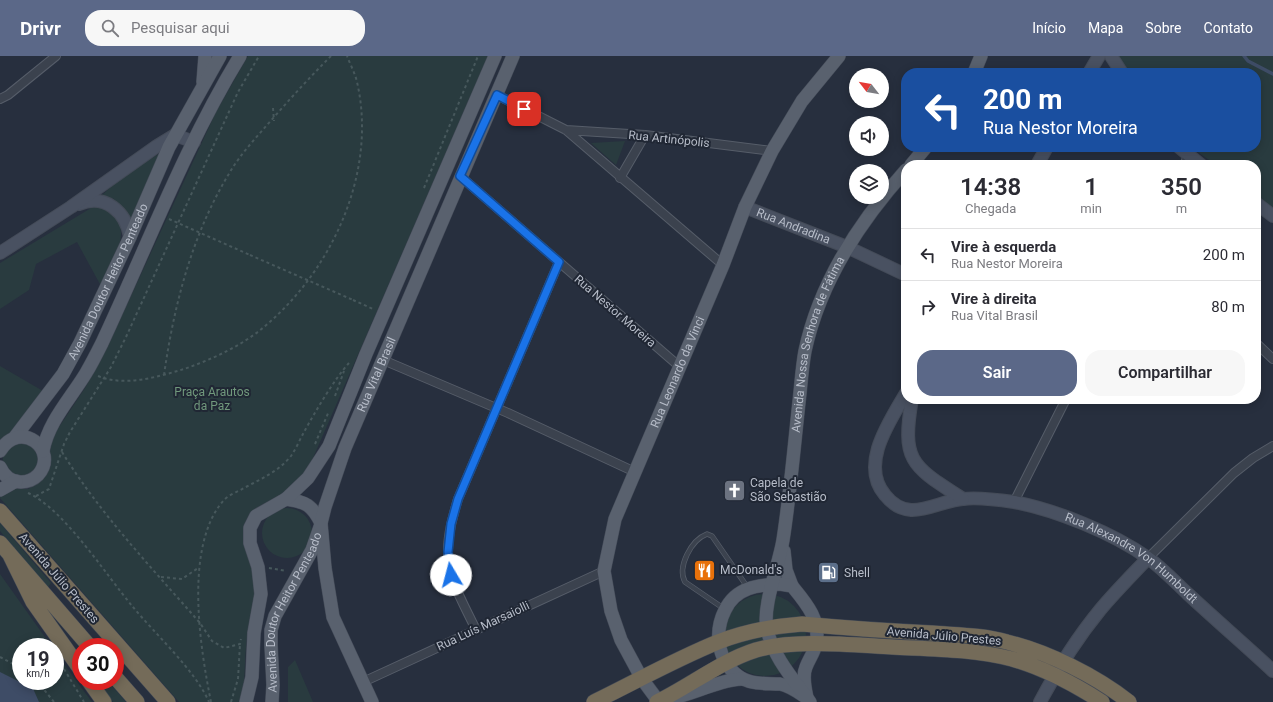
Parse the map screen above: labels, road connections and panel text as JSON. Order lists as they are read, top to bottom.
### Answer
{
  "streets": {
    "highway": ["Avenida Júlio Prestes"],
    "main road": [
      "Avenida Doutor Heitor Penteado",
      "Avenida Nossa Senhora de Fátima",
      "Rua Leonardo da Vinci",
      "Rua Vital Brasil"
    ],
    "street": [
      "Rua Artinópolis",
      "Rua Andradina",
      "Rua Nestor Moreira",
      "Rua Alexandre Von Humboldt",
      "Rua Luís Marsaiolli"
    ]
  },
  "crossings": [
    ["Rua Artinópolis", "Rua Leonardo da Vinci"],
    ["Rua Andradina", "Avenida Nossa Senhora de Fátima"],
    ["Rua Andradina", "Rua Leonardo da Vinci"],
    ["Avenida Doutor Heitor Penteado", "Rua Vital Brasil"],
    ["Rua Nestor Moreira", "Rua Leonardo da Vinci"],
    ["Rua Nestor Moreira", "Rua Vital Brasil"],
    ["Avenida Nossa Senhora de Fátima", "Avenida Júlio Prestes"],
    ["Rua Leonardo da Vinci", "Rua Luís Marsaiolli"],
    ["Rua Vital Brasil", "Rua Luís Marsaiolli"]
  ],
  "parks": ["Praça Arautos da Paz"],
  "places": {
    "church": ["Capela de São Sebastião"],
    "restaurant": ["McDonald's"],
    "fuel station": ["Shell"]
  },
  "north": "top left",
  "page": {
    "header": "Drivr",
    "search": "Pesquisar aqui",
    "nav": [
      "Início",
      "Mapa",
      "Sobre",
      "Contato"
    ],
    "turn": ["200 m", "Rua Nestor Moreira"],
    "eta": [
      "14:38",
      "Chegada",
      "1",
      "min",
      "350",
      "m"
    ],
    "list": [
      {
        "name": "Vire à esquerda",
        "note": "Rua Nestor Moreira",
        "value": "200 m"
      },
      {
        "name": "Vire à direita",
        "note": "Rua Vital Brasil",
        "value": "80 m"
      }
    ],
    "buttons": ["Sair", "Compartilhar"],
    "speed": "19 km/h",
    "limit": "30"
  }
}
